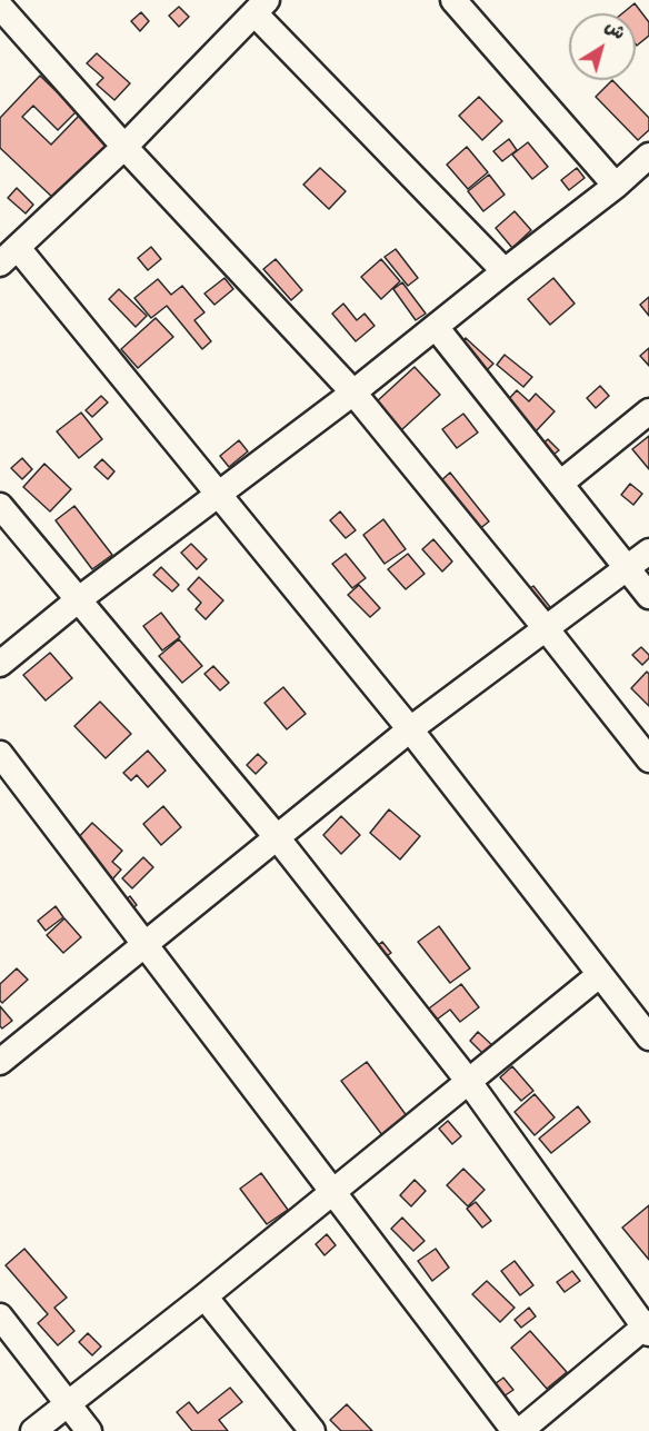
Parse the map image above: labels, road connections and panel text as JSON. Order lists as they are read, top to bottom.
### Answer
{
  "north": "top right"
}
